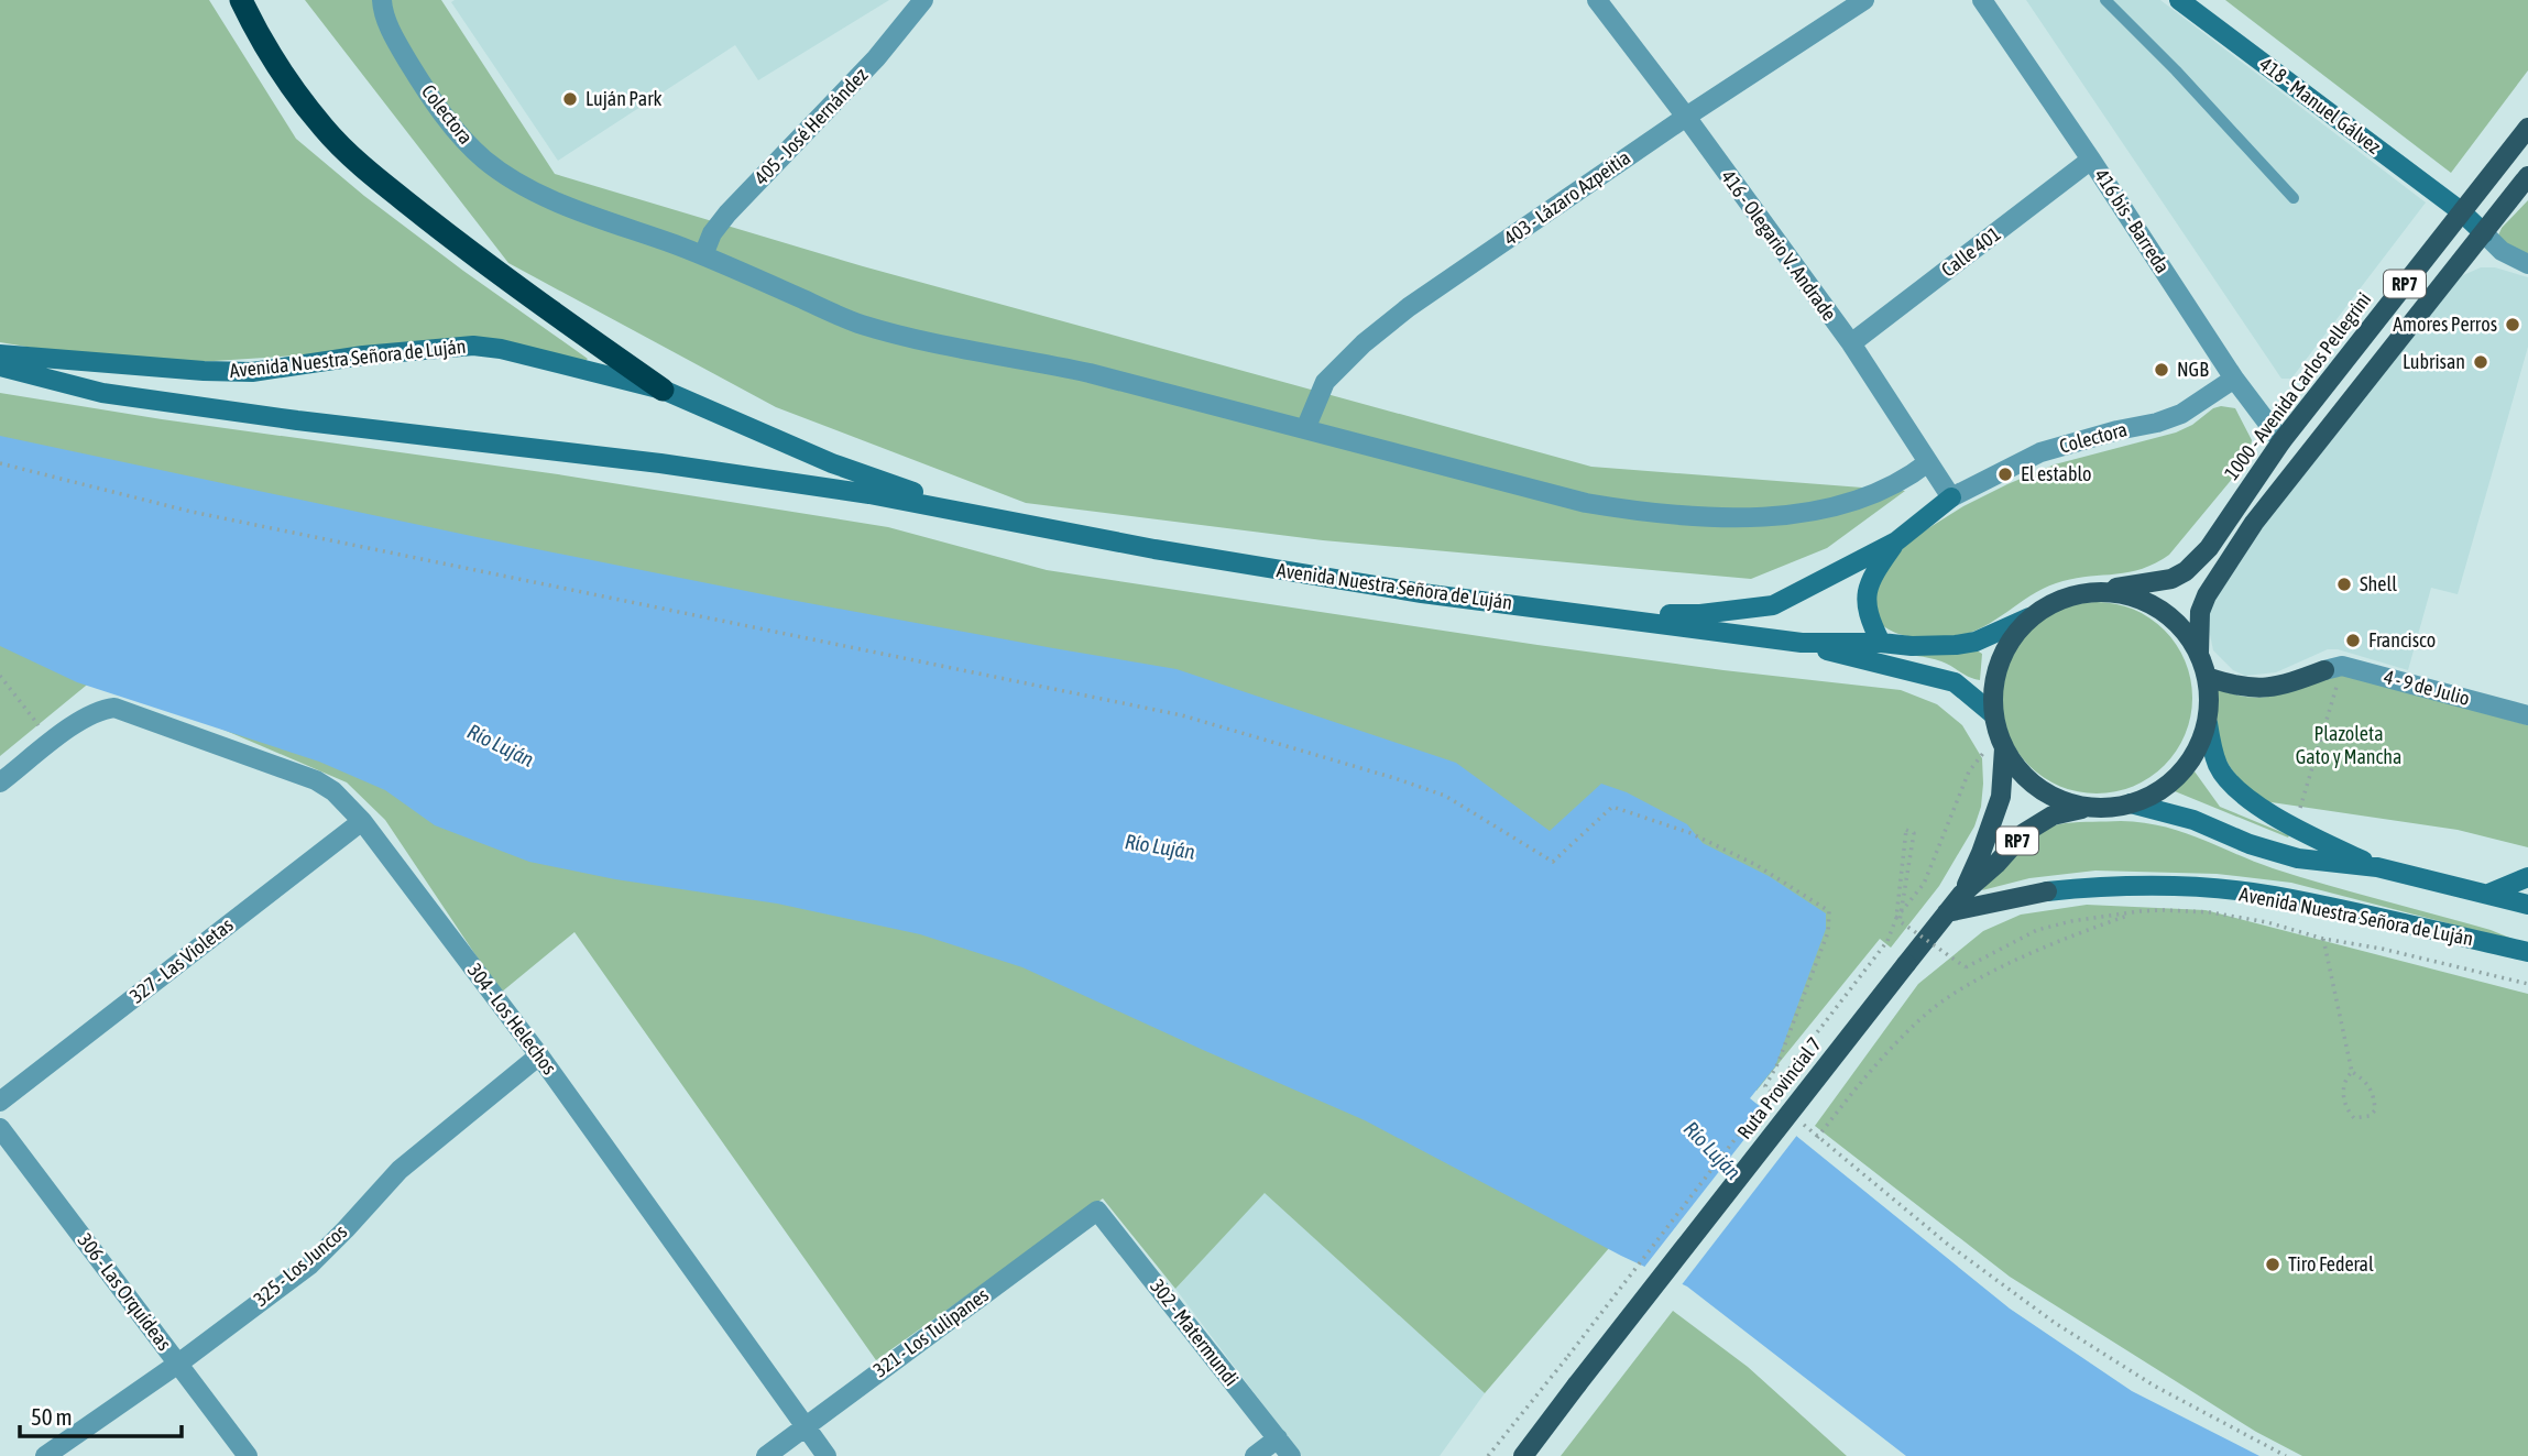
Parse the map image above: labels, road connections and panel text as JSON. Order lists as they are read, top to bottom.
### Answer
{
  "streets": {
    "main road": [
      "418 - Manuel Gálvez",
      "RP7",
      "Avenida Nuestra Señora de Luján",
      "1000 - Avenida Carlos Pellegrini",
      "Ruta Provincial 7"
    ],
    "street": [
      "Colectora",
      "405 - José Hernández",
      "403 - Lázaro Azpeitia",
      "416 bis - Barreda",
      "416 - Olegario V. Andrade",
      "Calle 401",
      "4 - 9 de Julio",
      "327 - Las Violetas",
      "304 - Los Helechos",
      "325 - Los Juncos",
      "306 - Las Orquídeas",
      "321 - Los Tulipanes",
      "302 - Matermundi"
    ]
  },
  "crossings": [
    ["418 - Manuel Gálvez", "RP7"],
    ["418 - Manuel Gálvez", "1000 - Avenida Carlos Pellegrini"],
    ["Colectora", "405 - José Hernández"],
    ["Colectora", "403 - Lázaro Azpeitia"],
    ["Colectora", "416 bis - Barreda"],
    ["Colectora", "416 - Olegario V. Andrade"],
    ["403 - Lázaro Azpeitia", "416 - Olegario V. Andrade"],
    ["416 bis - Barreda", "Calle 401"],
    ["416 bis - Barreda", "1000 - Avenida Carlos Pellegrini"],
    ["416 - Olegario V. Andrade", "Calle 401"],
    ["RP7", "Avenida Nuestra Señora de Luján"],
    ["RP7", "1000 - Avenida Carlos Pellegrini"],
    ["RP7", "Ruta Provincial 7"],
    ["Avenida Nuestra Señora de Luján", "1000 - Avenida Carlos Pellegrini"],
    ["Avenida Nuestra Señora de Luján", "Ruta Provincial 7"],
    ["1000 - Avenida Carlos Pellegrini", "Ruta Provincial 7"],
    ["327 - Las Violetas", "304 - Los Helechos"],
    ["304 - Los Helechos", "325 - Los Juncos"],
    ["304 - Los Helechos", "321 - Los Tulipanes"],
    ["325 - Los Juncos", "306 - Las Orquídeas"],
    ["321 - Los Tulipanes", "302 - Matermundi"]
  ],
  "water": ["Río Luján"],
  "parks": ["Plazoleta Gato y Mancha"],
  "places": [
    "Luján Park",
    "Amores Perros",
    "Lubrisan",
    "NGB",
    "El establo",
    "Shell",
    "Francisco",
    "Tiro Federal"
  ],
  "scale_bar": "50 m"
}
